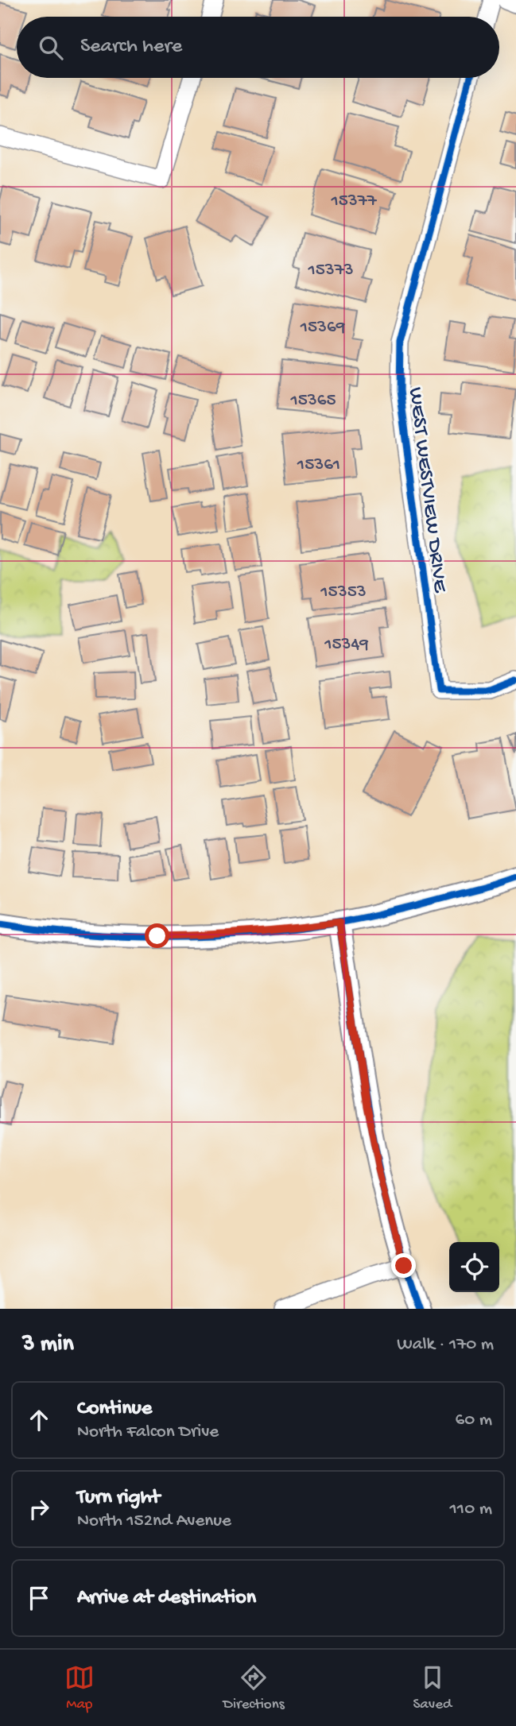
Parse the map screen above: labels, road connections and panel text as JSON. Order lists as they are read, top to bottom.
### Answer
{
  "streets": {
    "street": ["WEST WESTVIEW DRIVE"]
  },
  "house_numbers": [
    "15377",
    "15373",
    "15369",
    "15365",
    "15361",
    "15353",
    "15349"
  ],
  "page": {
    "search": "Search here",
    "heading": ["3 min", "Walk · 170 m"],
    "list": [
      ["Continue", "North Falcon Drive", "60 m"],
      ["Turn right", "North 152nd Avenue", "110 m"],
      "Arrive at destination"
    ],
    "nav": ["Map", "Directions", "Saved"]
  }
}
